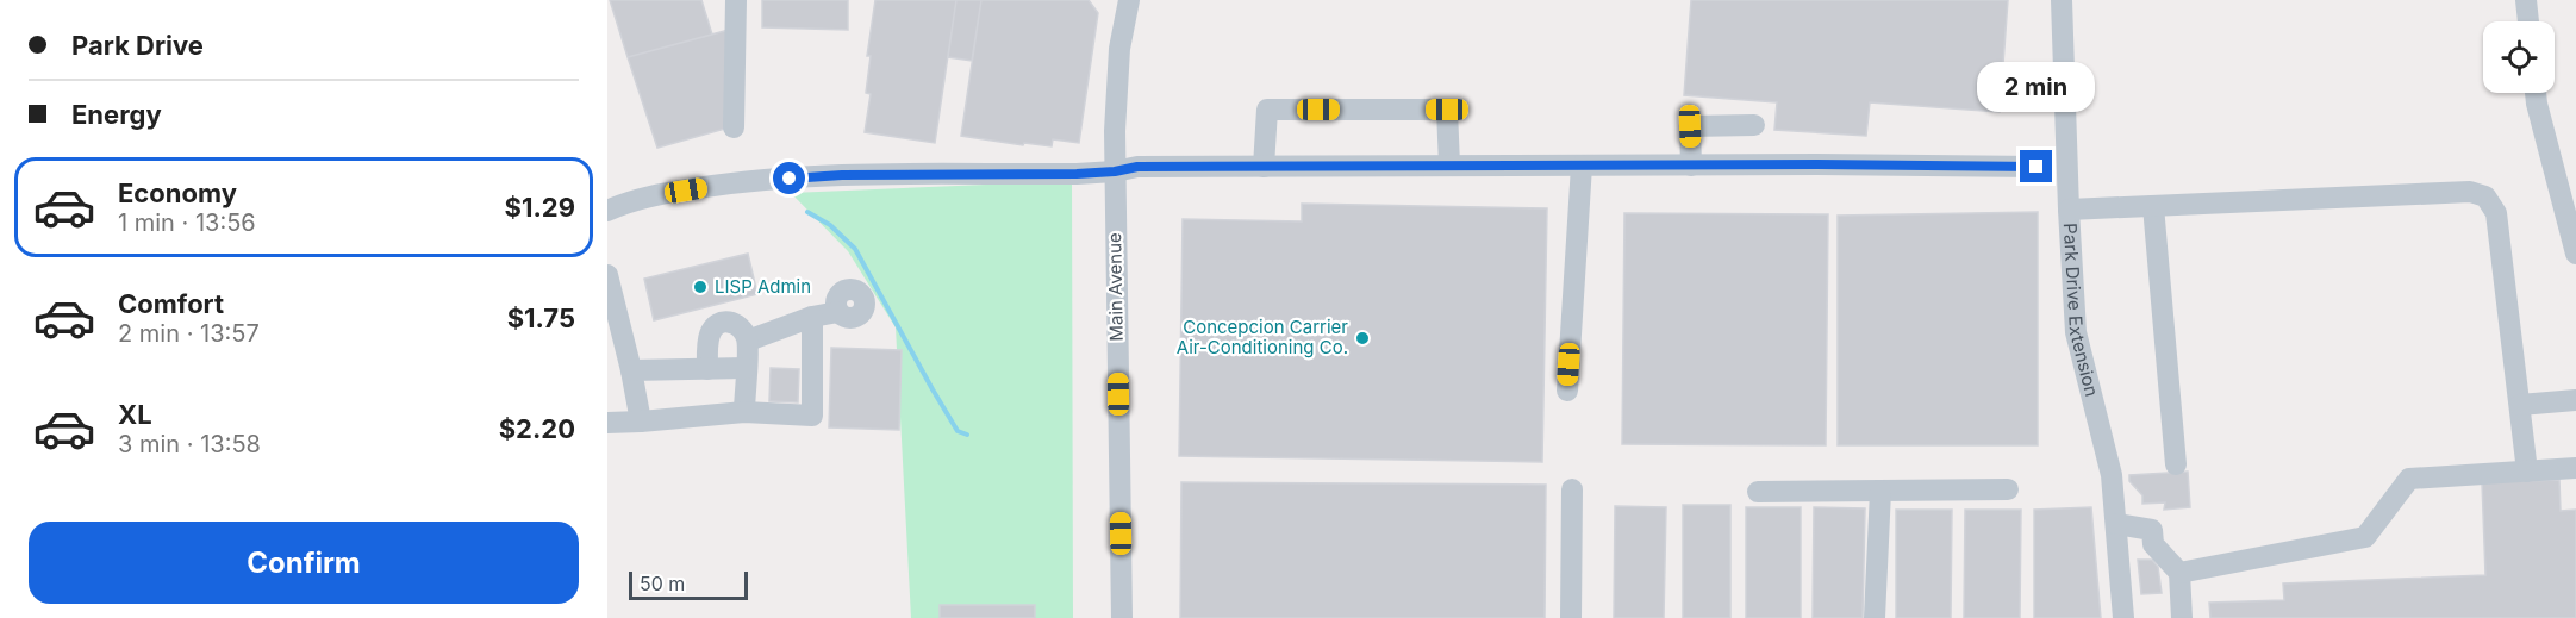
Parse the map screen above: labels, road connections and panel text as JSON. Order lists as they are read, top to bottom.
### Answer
{
  "streets": {
    "street": ["Main Avenue", "Park Drive Extension"]
  },
  "places": ["LISP Admin", "Concepcion Carrier Air-Conditioning Co."],
  "scale_bar": "50 m",
  "page": {
    "banner": ["Park Drive", "Energy"],
    "bubble": "2 min",
    "list": [
      {
        "name": "Economy",
        "note": "1 min · 13:56",
        "value": "$1.29"
      },
      {
        "name": "Comfort",
        "note": "2 min · 13:57",
        "value": "$1.75"
      },
      {
        "name": "XL",
        "note": "3 min · 13:58",
        "value": "$2.20"
      }
    ],
    "buttons": "Confirm",
    "scale": "50 m"
  }
}
